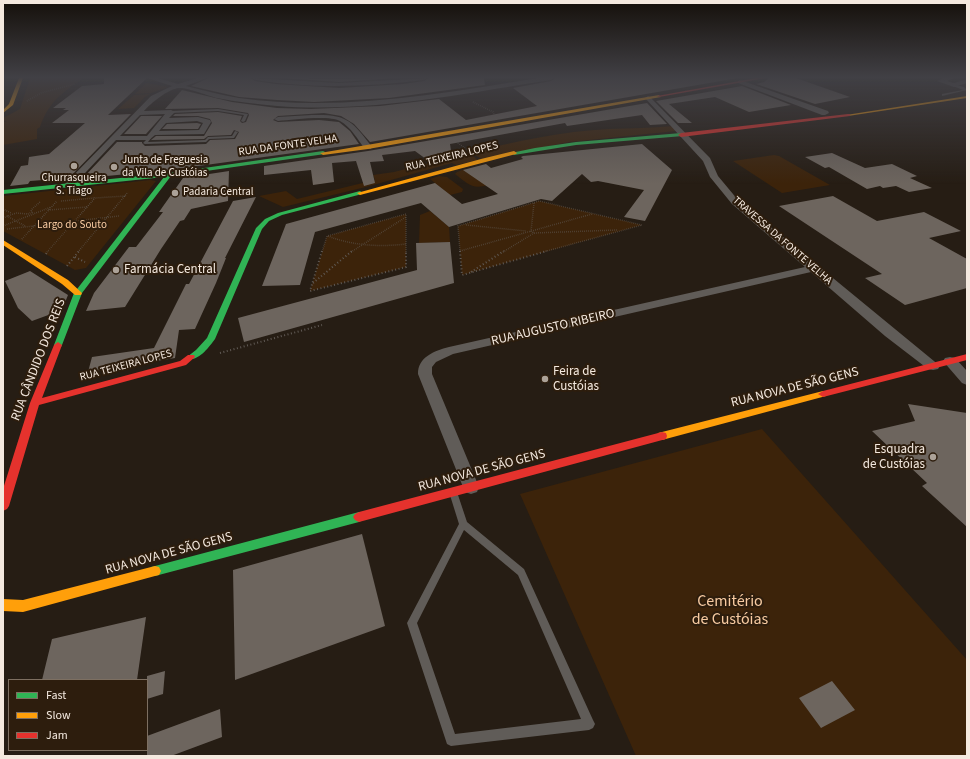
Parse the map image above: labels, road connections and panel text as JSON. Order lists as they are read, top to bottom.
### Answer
{
  "streets": {
    "street": [
      "RUA DA FONTE VELHA",
      "RUA TEIXEIRA LOPES",
      "TRAVESSA DA FONTE VELHA",
      "RUA AUGUSTO RIBEIRO",
      "RUA CÂNDIDO DOS REIS",
      "RUA NOVA DE SÃO GENS"
    ]
  },
  "crossings": [
    ["RUA TEIXEIRA LOPES", "TRAVESSA DA FONTE VELHA"],
    ["RUA TEIXEIRA LOPES", "RUA CÂNDIDO DOS REIS"],
    ["TRAVESSA DA FONTE VELHA", "RUA AUGUSTO RIBEIRO"],
    ["TRAVESSA DA FONTE VELHA", "RUA NOVA DE SÃO GENS"],
    ["RUA AUGUSTO RIBEIRO", "RUA NOVA DE SÃO GENS"]
  ],
  "parks": ["Largo do Souto", "Cemitério de Custóias"],
  "places": [
    "Churrasqueira S. Tiago",
    "Junta de Freguesia da Vila de Custóias",
    "Padaria Central",
    "Farmácia Central",
    "Feira de Custóias",
    "Esquadra de Custóias"
  ],
  "legend": ["Fast", "Slow", "Jam"]
}
